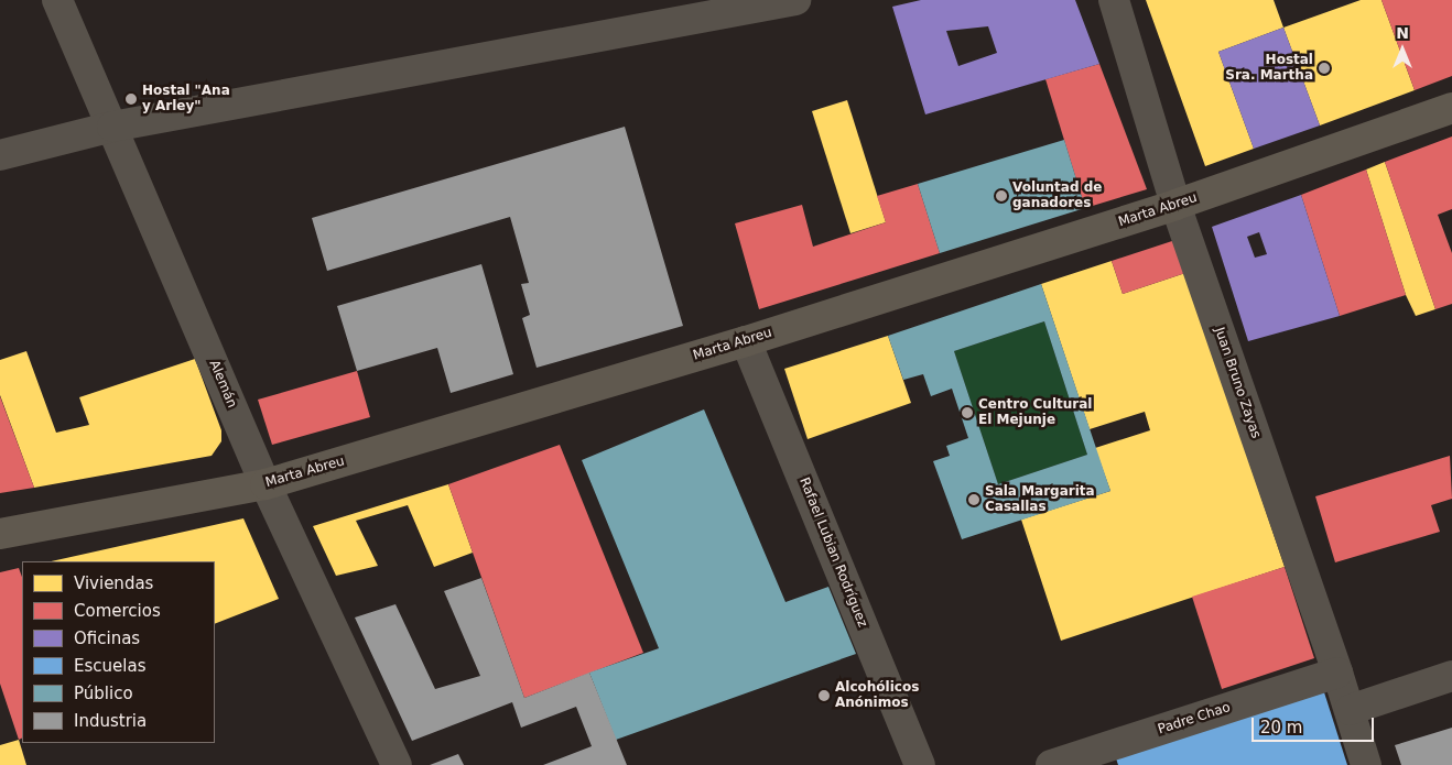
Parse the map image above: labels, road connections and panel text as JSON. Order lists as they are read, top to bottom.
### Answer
{
  "streets": {
    "main road": ["Marta Abreu"],
    "street": [
      "Juan Bruno Zayas",
      "Alemán",
      "Rafael Lubian Rodríguez",
      "Padre Chao"
    ]
  },
  "crossings": [
    ["Marta Abreu", "Juan Bruno Zayas"],
    ["Marta Abreu", "Alemán"],
    ["Marta Abreu", "Rafael Lubian Rodríguez"],
    ["Juan Bruno Zayas", "Padre Chao"]
  ],
  "places": [
    "Hostal Sra. Martha",
    "Hostal \"Ana y Arley\"",
    "Voluntad de ganadores",
    "Centro Cultural El Mejunje",
    "Sala Margarita Casallas",
    "Alcohólicos Anónimos"
  ],
  "legend": [
    "Viviendas",
    "Comercios",
    "Oficinas",
    "Escuelas",
    "Público",
    "Industria"
  ],
  "scale_bar": "20 m",
  "north": "top"
}
